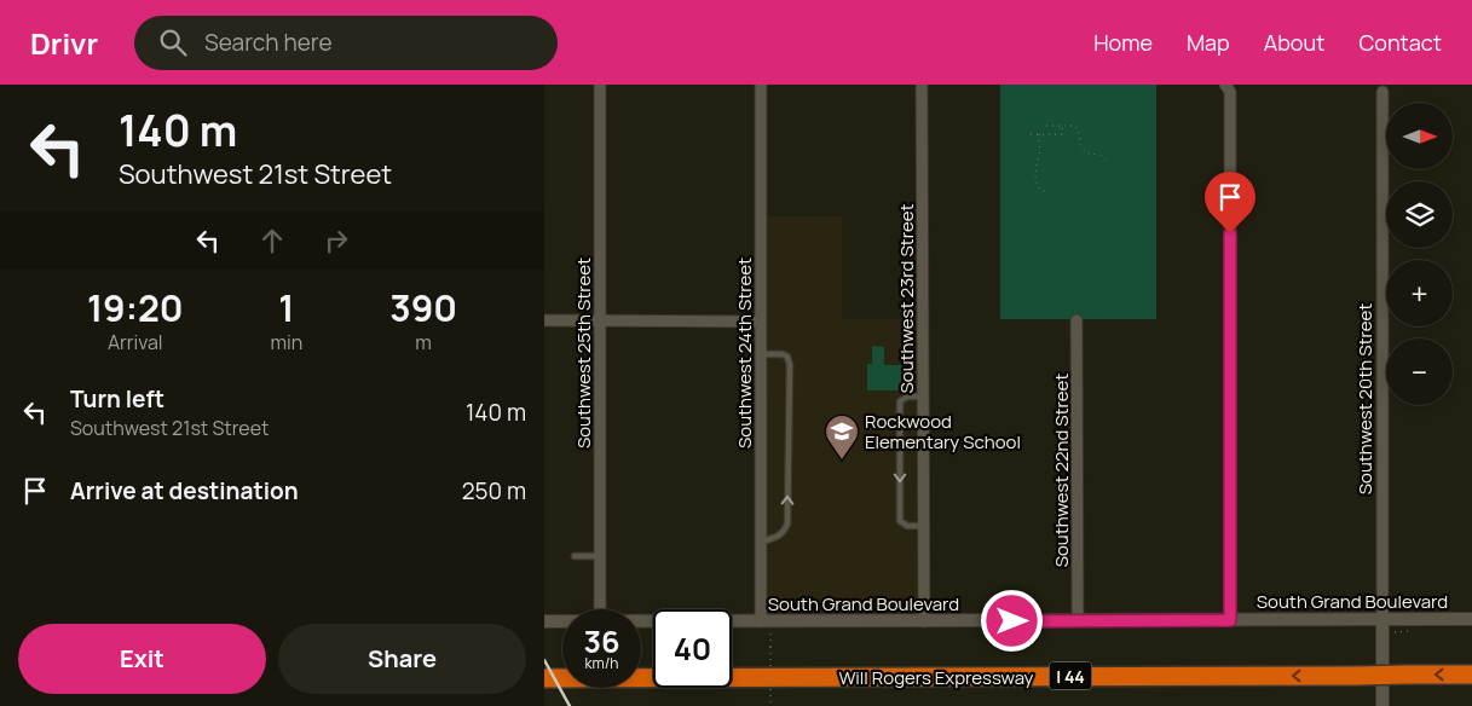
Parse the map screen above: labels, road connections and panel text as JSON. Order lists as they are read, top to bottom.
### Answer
{
  "streets": {
    "highway": ["I 44", "Will Rogers Expressway"],
    "street": [
      "Southwest 23rd Street",
      "Southwest 25th Street",
      "Southwest 24th Street",
      "Southwest 20th Street",
      "Southwest 22nd Street",
      "South Grand Boulevard"
    ]
  },
  "crossings": [
    ["Southwest 23rd Street", "South Grand Boulevard"],
    ["Southwest 24th Street", "South Grand Boulevard"],
    ["Southwest 20th Street", "South Grand Boulevard"],
    ["Southwest 22nd Street", "South Grand Boulevard"]
  ],
  "one_way": ["Will Rogers Expressway"],
  "places": {
    "school or university": ["Rockwood Elementary School"]
  },
  "north": "right",
  "page": {
    "header": "Drivr",
    "search": "Search here",
    "nav": [
      "Home",
      "Map",
      "About",
      "Contact"
    ],
    "turn": ["140 m", "Southwest 21st Street"],
    "map_buttons": ["+", "−"],
    "eta": [
      "19:20",
      "Arrival",
      "1",
      "min",
      "390",
      "m"
    ],
    "list": [
      {
        "name": "Turn left",
        "note": "Southwest 21st Street",
        "value": "140 m"
      },
      {
        "name": "Arrive at destination",
        "value": "250 m"
      }
    ],
    "speed": "36 km/h",
    "limit": "40",
    "buttons": ["Exit", "Share"]
  }
}
